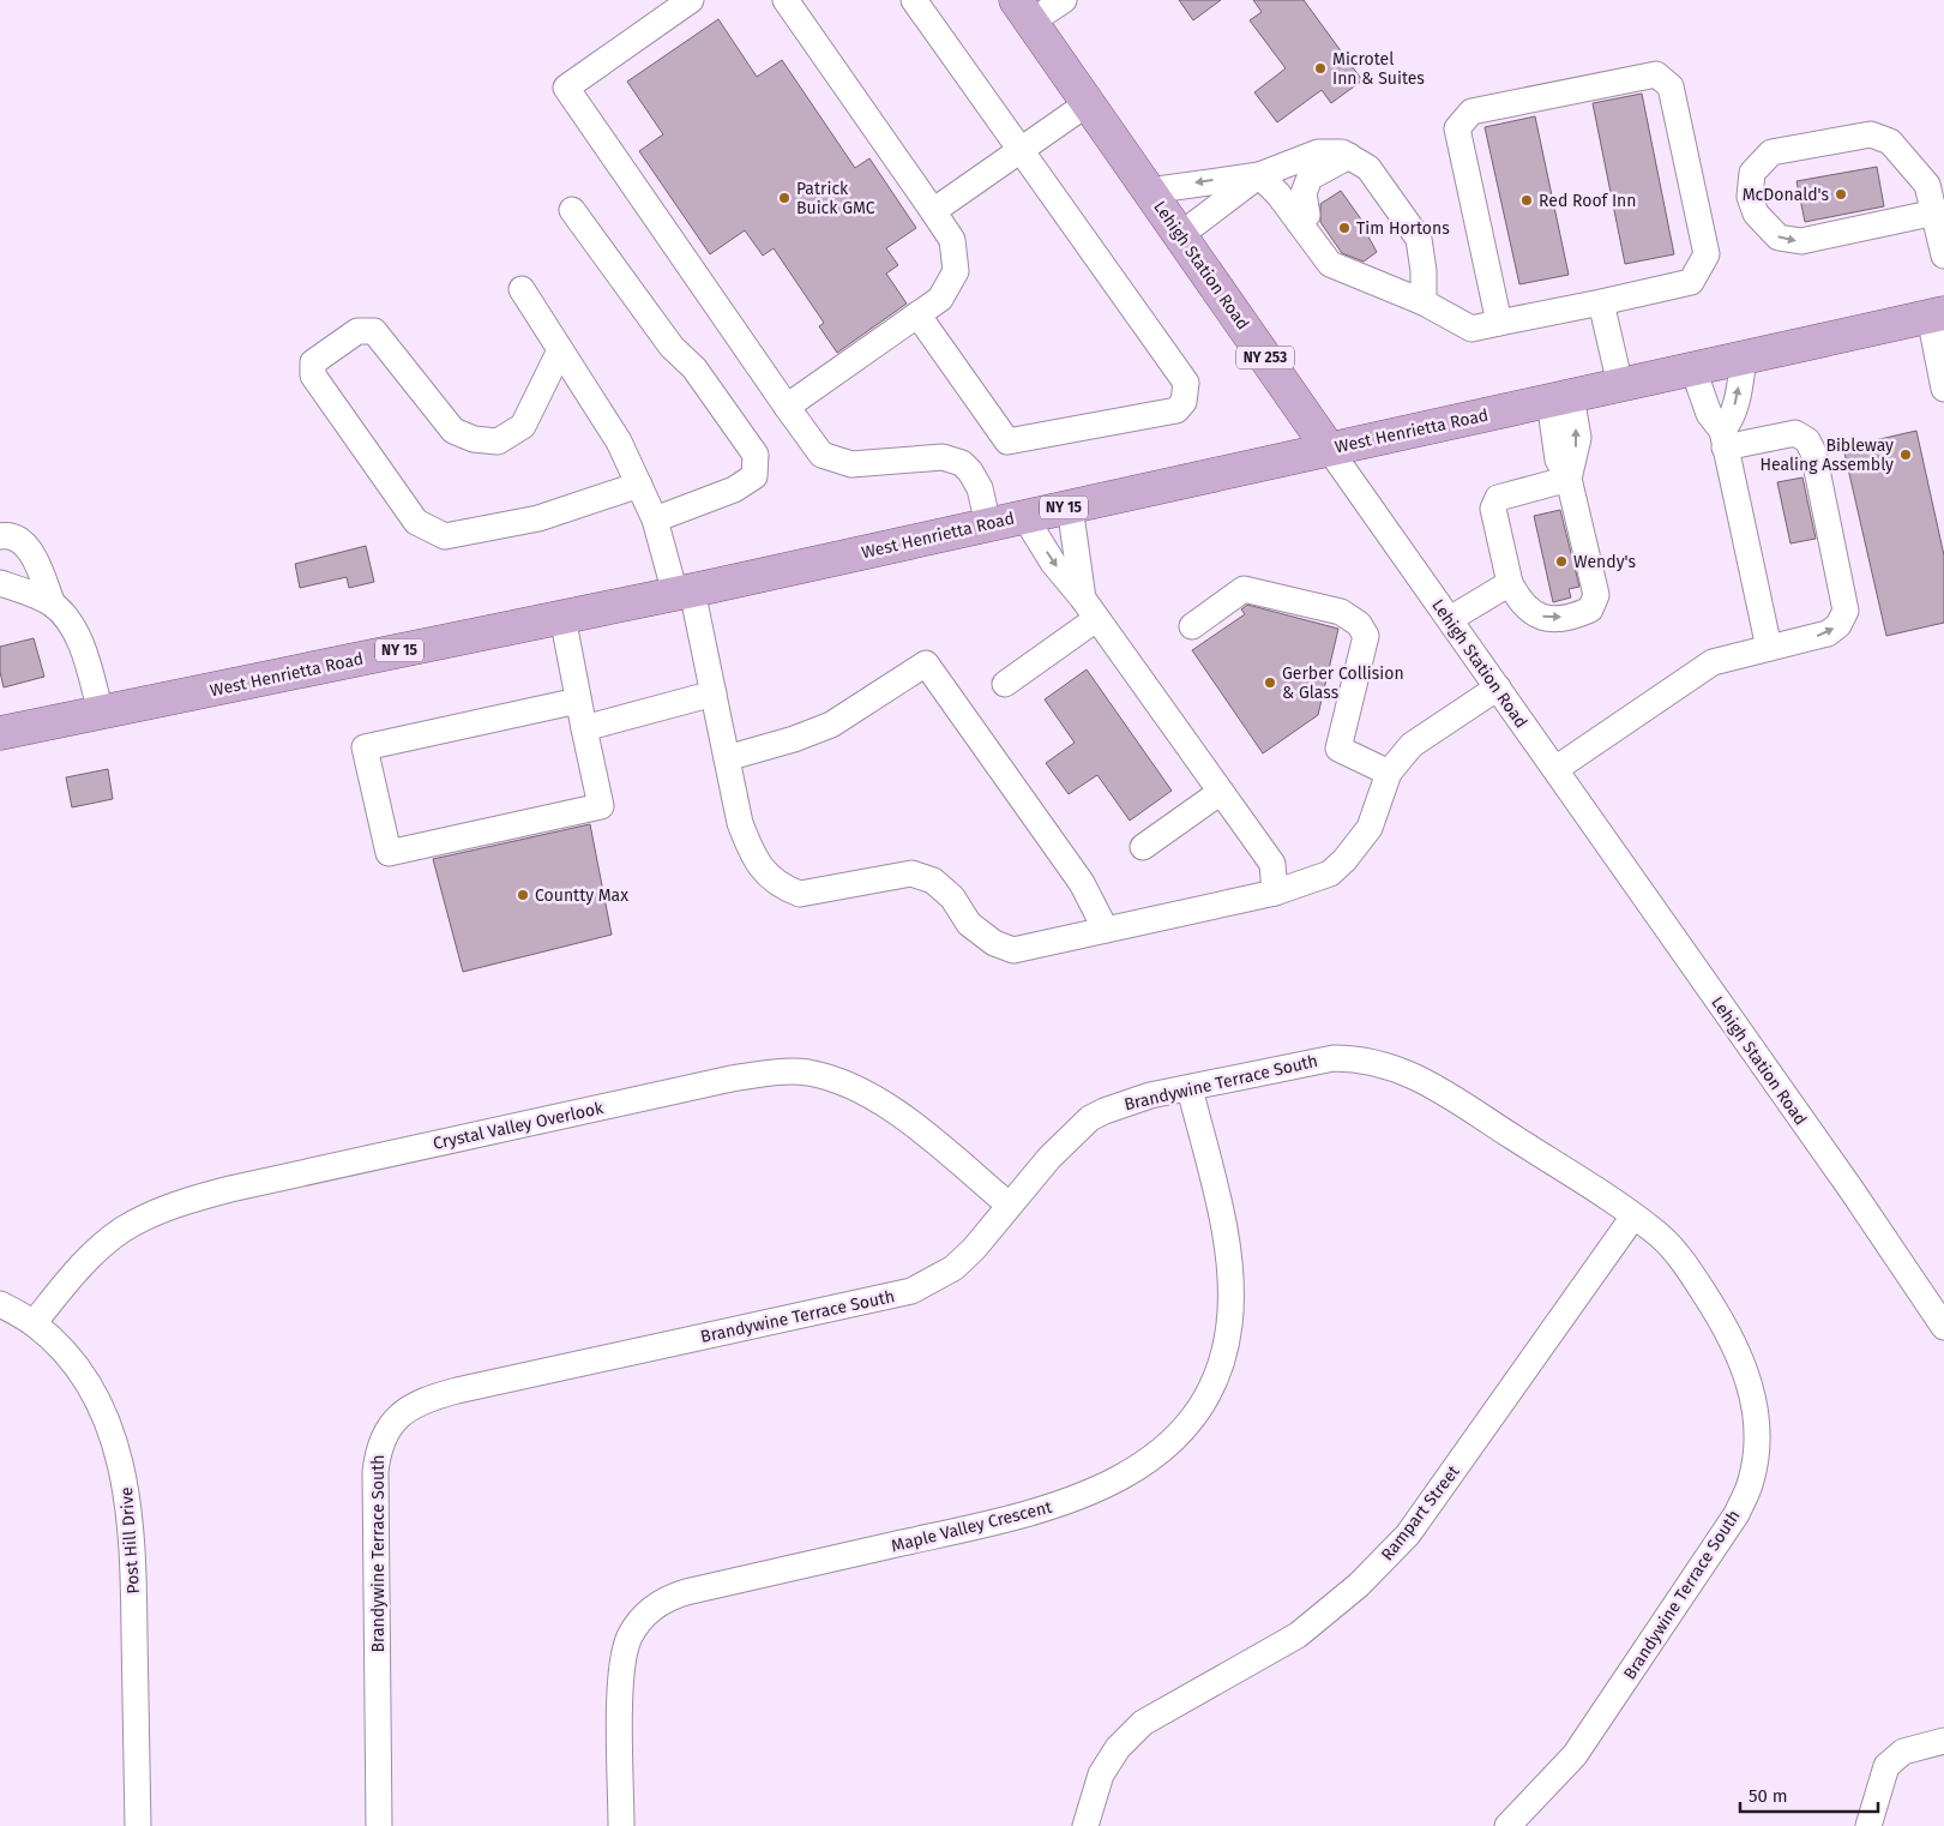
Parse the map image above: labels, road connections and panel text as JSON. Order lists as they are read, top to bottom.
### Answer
{
  "streets": {
    "main road": [
      "Lehigh Station Road",
      "NY 253",
      "West Henrietta Road",
      "NY 15"
    ],
    "street": [
      "Brandywine Terrace South",
      "Crystal Valley Overlook",
      "Rampart Street",
      "Maple Valley Crescent",
      "Post Hill Drive"
    ]
  },
  "crossings": [
    ["Lehigh Station Road", "West Henrietta Road"],
    ["Brandywine Terrace South", "Crystal Valley Overlook"],
    ["Brandywine Terrace South", "Rampart Street"],
    ["Brandywine Terrace South", "Maple Valley Crescent"],
    ["Crystal Valley Overlook", "Post Hill Drive"]
  ],
  "places": [
    "Microtel Inn & Suites",
    "McDonald's",
    "Patrick Buick GMC",
    "Red Roof Inn",
    "Tim Hortons",
    "Bibleway Healing Assembly",
    "Wendy's",
    "Gerber Collision & Glass",
    "Countty Max"
  ],
  "scale_bar": "50 m"
}
